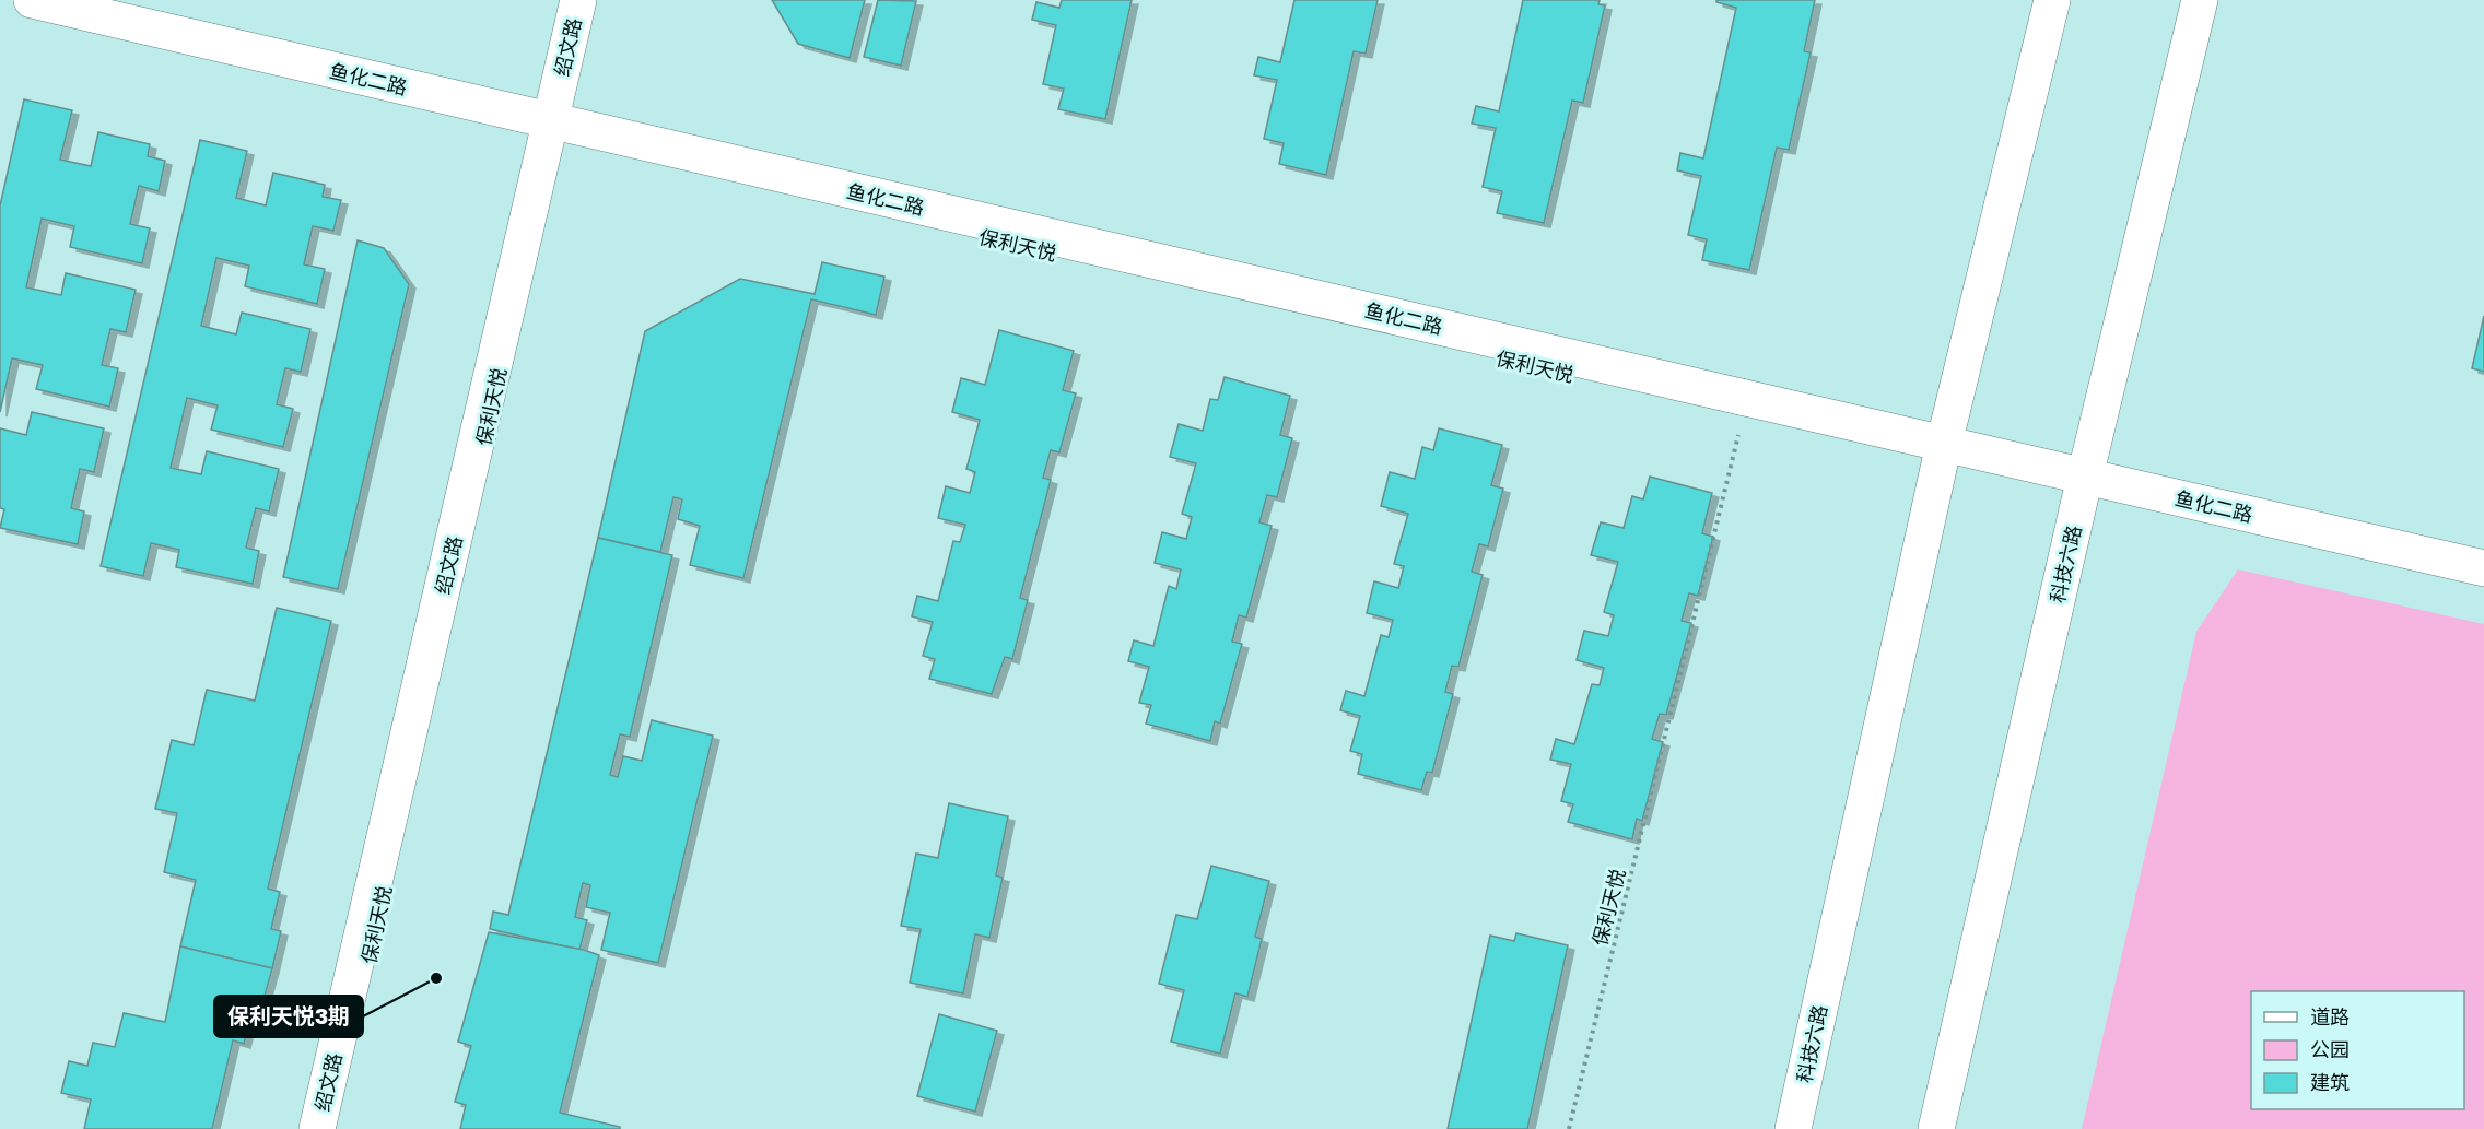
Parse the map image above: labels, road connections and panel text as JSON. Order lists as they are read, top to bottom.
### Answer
{
  "streets": {
    "street": ["绍文路", "鱼化二路", "科技六路"],
    "path": ["保利天悦"]
  },
  "crossings": [
    ["绍文路", "鱼化二路"],
    ["鱼化二路", "保利天悦"],
    ["鱼化二路", "科技六路"]
  ],
  "places": ["保利天悦3期"],
  "legend": ["道路", "公园", "建筑"]
}
